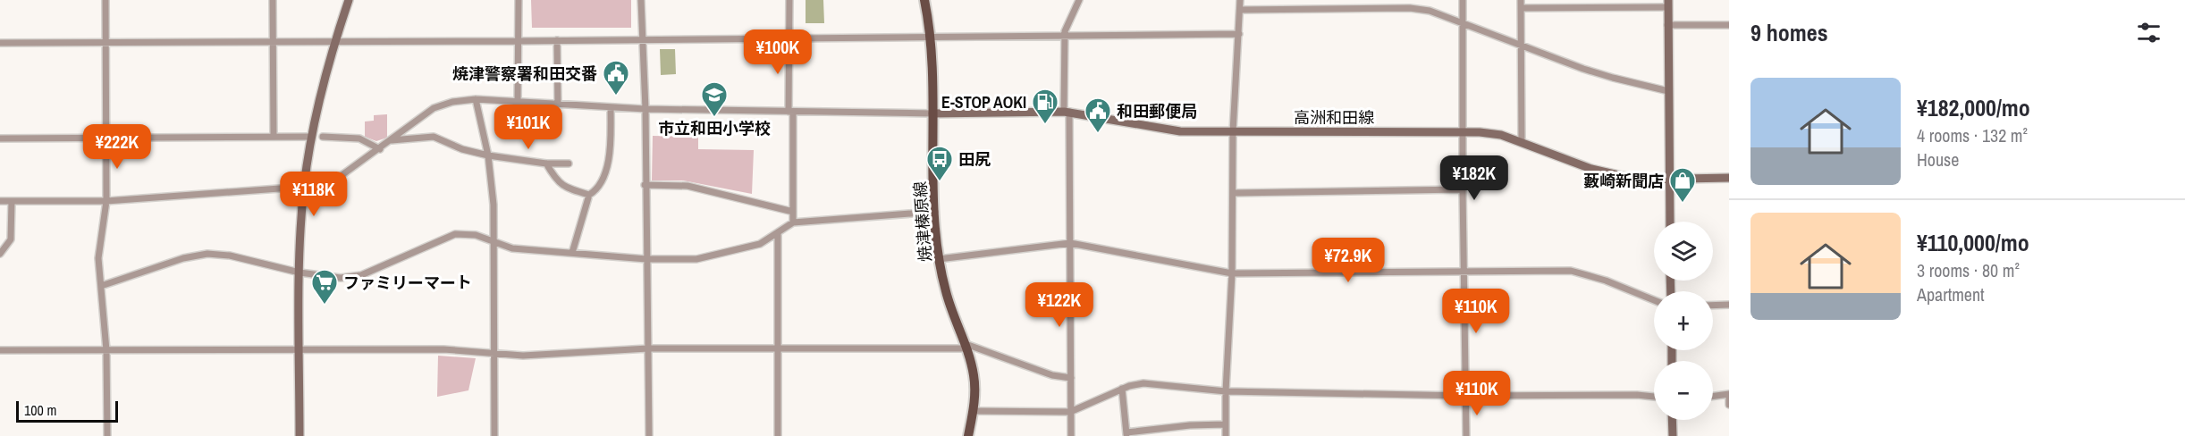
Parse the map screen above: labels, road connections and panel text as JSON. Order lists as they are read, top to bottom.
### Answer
{
  "streets": {
    "main road": ["高洲和田線", "焼津榛原線"]
  },
  "crossings": [
    ["高洲和田線", "焼津榛原線"]
  ],
  "places": {
    "public building": ["焼津警察署和田交番", "和田郵便局"],
    "school or university": ["市立和田小学校"],
    "fuel station": ["E-STOP AOKI"],
    "bus stop": ["田尻"],
    "shop": ["藪崎新聞店"],
    "supermarket": ["ファミリーマート"]
  },
  "scale_bar": "100 m",
  "page": {
    "heading": "9 homes",
    "price": [
      "¥100K",
      "¥101K",
      "¥222K",
      "¥182K",
      "¥118K",
      "¥72.9K",
      "¥122K",
      "¥110K",
      "¥110K"
    ],
    "list": [
      {
        "name": "¥182,000/mo",
        "note": "4 rooms · 132 m² · House"
      },
      {
        "name": "¥110,000/mo",
        "note": "3 rooms · 80 m² · Apartment"
      }
    ],
    "map_buttons": ["+", "−"],
    "scale": "100 m"
  }
}
